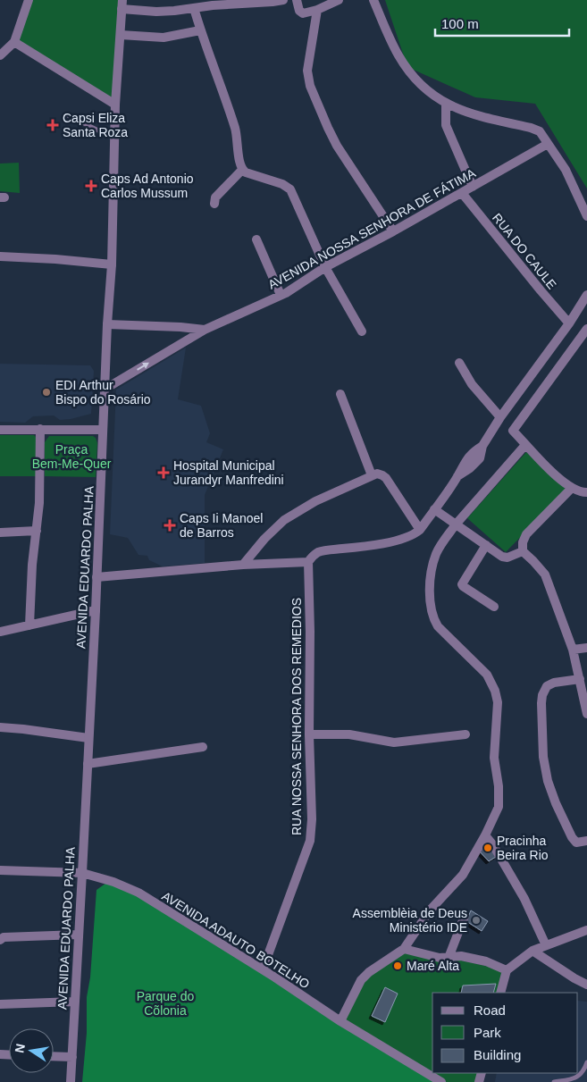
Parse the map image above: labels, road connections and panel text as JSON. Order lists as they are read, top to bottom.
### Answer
{
  "streets": {
    "street": [
      "AVENIDA NOSSA SENHORA DE FÁTIMA",
      "RUA DO CAULE",
      "AVENIDA EDUARDO PALHA",
      "RUA NOSSA SENHORA DOS REMEDIOS",
      "AVENIDA ADAUTO BOTELHO"
    ]
  },
  "crossings": [
    ["AVENIDA NOSSA SENHORA DE FÁTIMA", "RUA DO CAULE"],
    ["AVENIDA NOSSA SENHORA DE FÁTIMA", "AVENIDA EDUARDO PALHA"],
    ["AVENIDA EDUARDO PALHA", "AVENIDA ADAUTO BOTELHO"],
    ["RUA NOSSA SENHORA DOS REMEDIOS", "AVENIDA ADAUTO BOTELHO"]
  ],
  "parks": ["Praça Bem-Me-Quer", "Parque do Cõlonia"],
  "places": {
    "health": [
      "Capsi Eliza Santa Roza",
      "Caps Ad Antonio Carlos Mussum",
      "Hospital Municipal Jurandyr Manfredini",
      "Caps Ii Manoel de Barros"
    ],
    "other": [
      "EDI Arthur Bispo do Rosário",
      "Pracinha Beira Rio",
      "Assemblèia de Deus Ministério IDE",
      "Maré Alta"
    ]
  },
  "legend": ["Road", "Park", "Building"],
  "scale_bar": "100 m",
  "north": "left"
}
